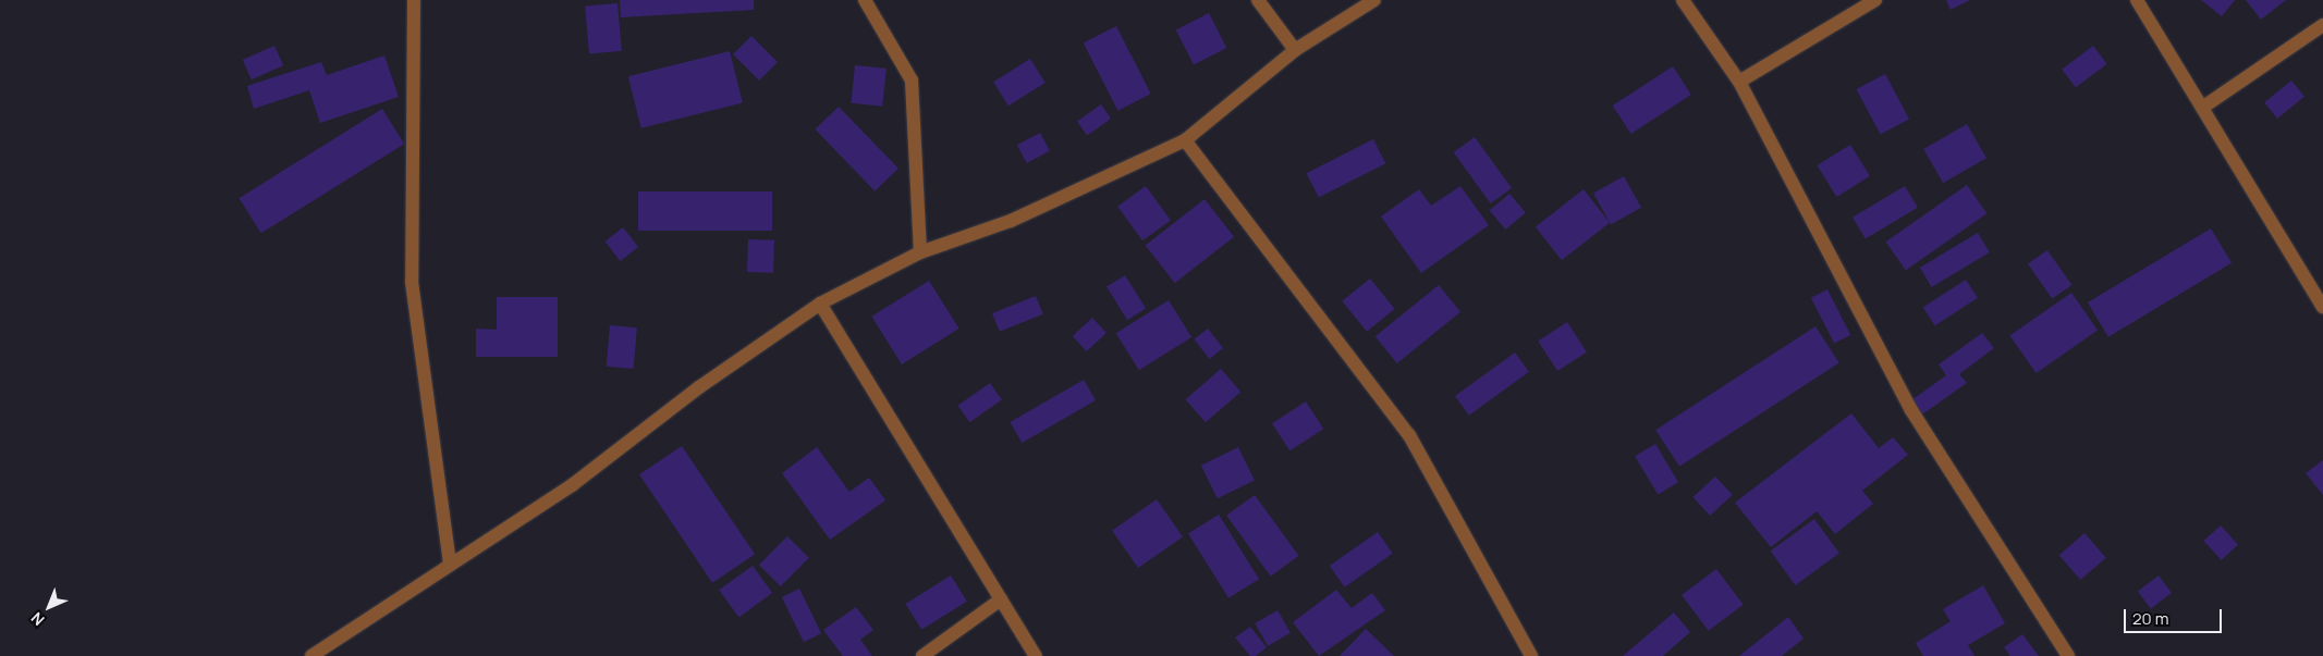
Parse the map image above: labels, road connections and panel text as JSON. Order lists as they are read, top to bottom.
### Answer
{
  "scale_bar": "20 m",
  "north": "bottom left"
}
